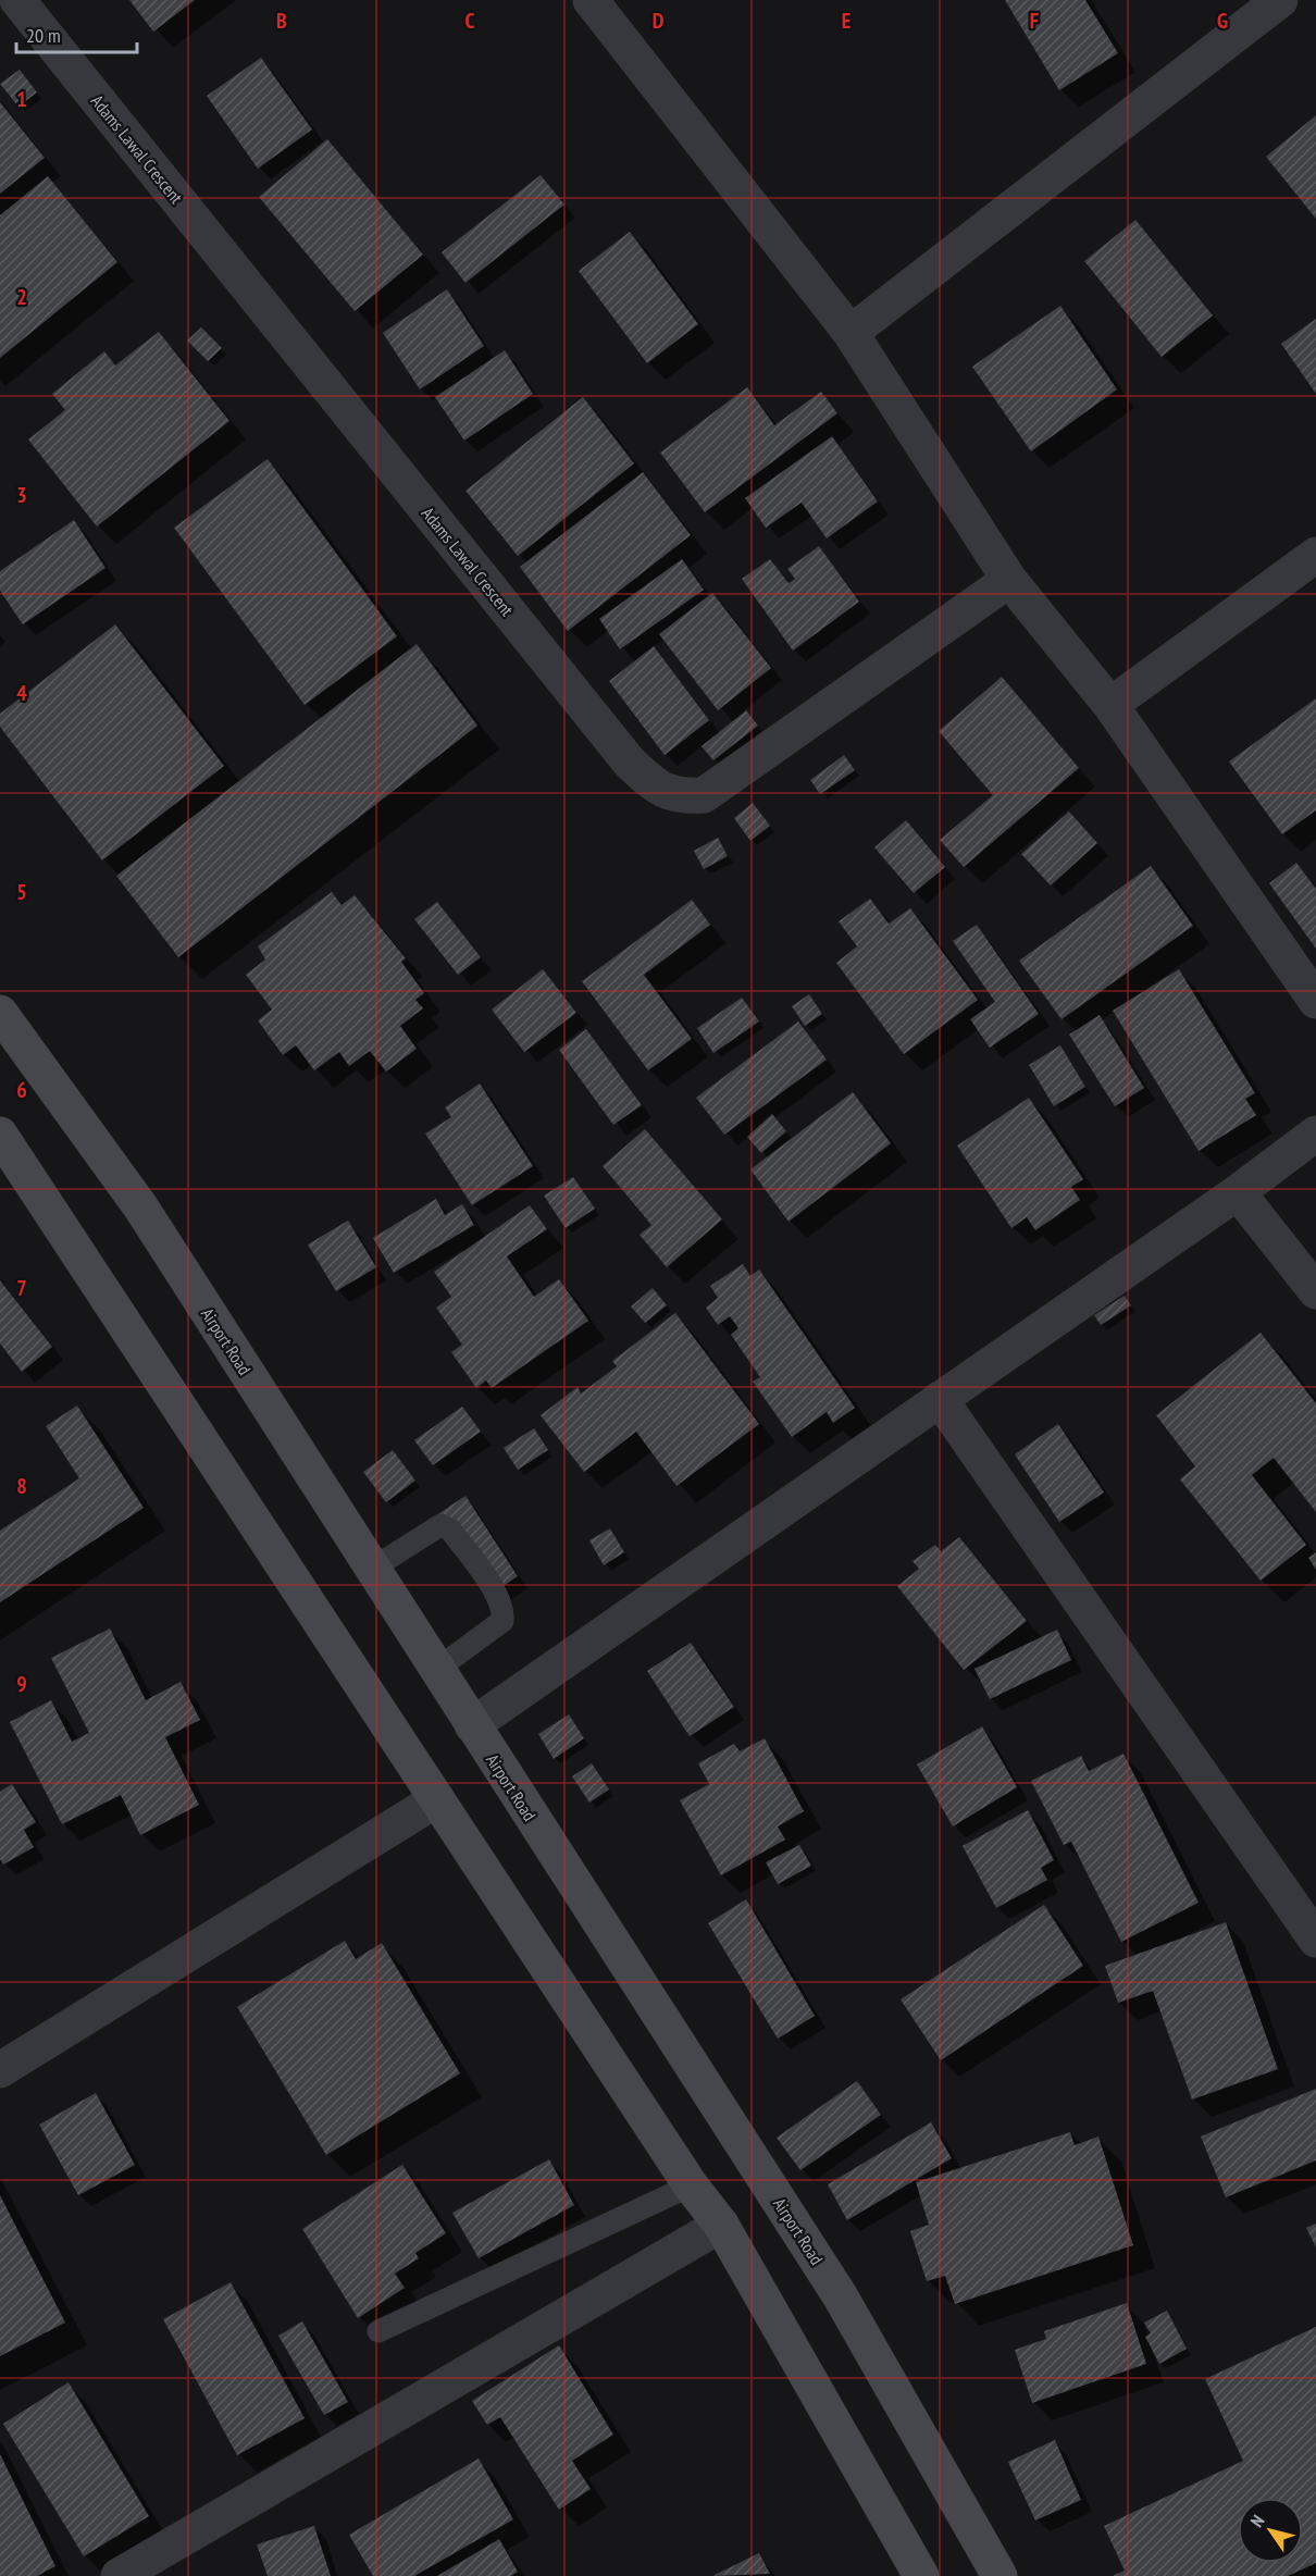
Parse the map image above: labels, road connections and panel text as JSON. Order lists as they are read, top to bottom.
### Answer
{
  "streets": {
    "main road": ["Airport Road"],
    "street": ["Adams Lawal Crescent"]
  },
  "scale_bar": "20 m",
  "north": "top left",
  "grid": {
    "columns": [
      "B",
      "C",
      "D",
      "E",
      "F",
      "G"
    ],
    "rows": [
      "1",
      "2",
      "3",
      "4",
      "5",
      "6",
      "7",
      "8",
      "9"
    ]
  }
}
